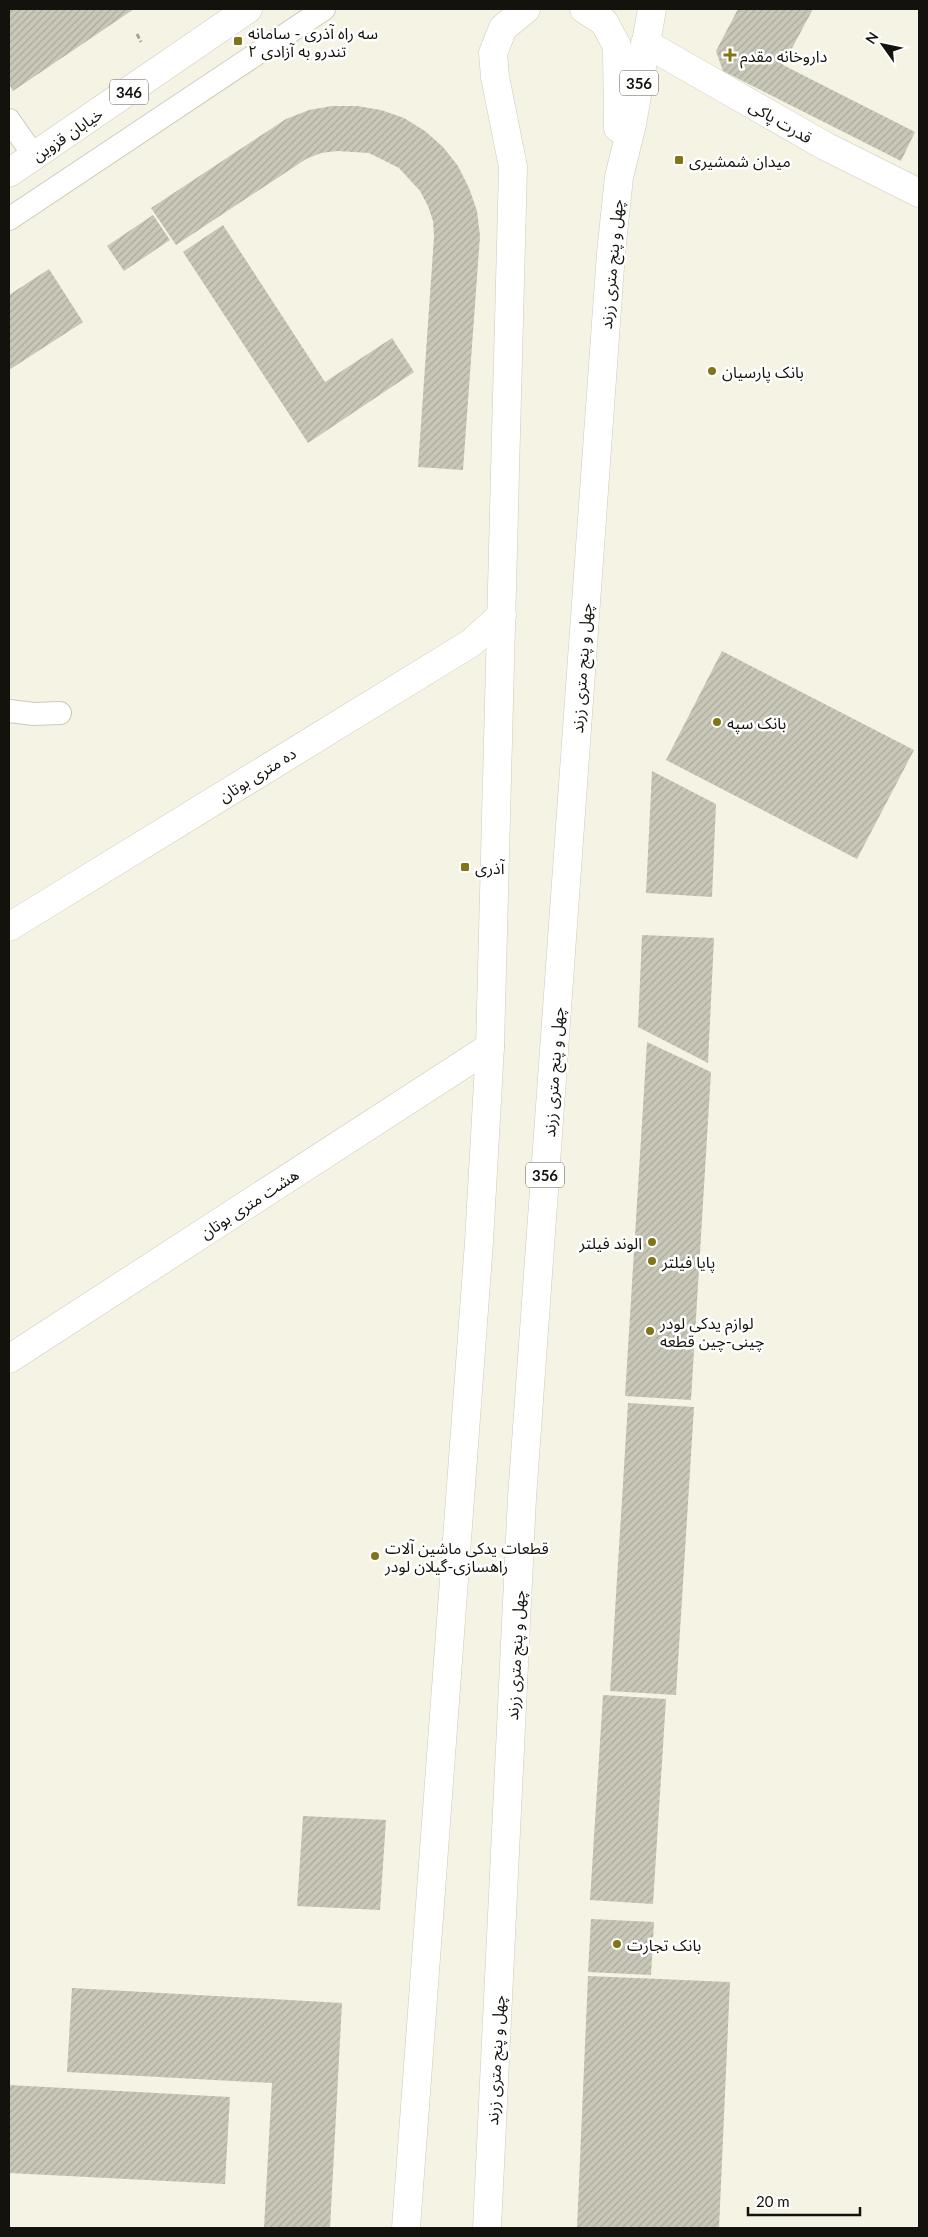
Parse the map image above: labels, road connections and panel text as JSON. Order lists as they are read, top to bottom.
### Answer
{
  "streets": {
    "main road": [
      "356",
      "346",
      "قدرت پاکی",
      "خیابان قزوین",
      "چهل و پنج متری زرند",
      "ده متری بوتان",
      "هشت متری بوتان"
    ]
  },
  "crossings": [
    ["قدرت پاکی", "چهل و پنج متری زرند"]
  ],
  "places": {
    "transit": ["سه راه آذری - سامانه ۲ تندرو به آزادی", "میدان شمشیری", "آذری"],
    "health": ["داروخانه مقدم"],
    "other": [
      "بانک پارسیان",
      "بانک سپه",
      "الوند فیلتر",
      "پایا فیلتر",
      "لوازم یدکی لودر چینی-چین قطعه",
      "قطعات یدکی ماشین آلات راهسازی-گیلان لودر",
      "بانک تجارت"
    ]
  },
  "scale_bar": "20 m",
  "north": "top left"
}
